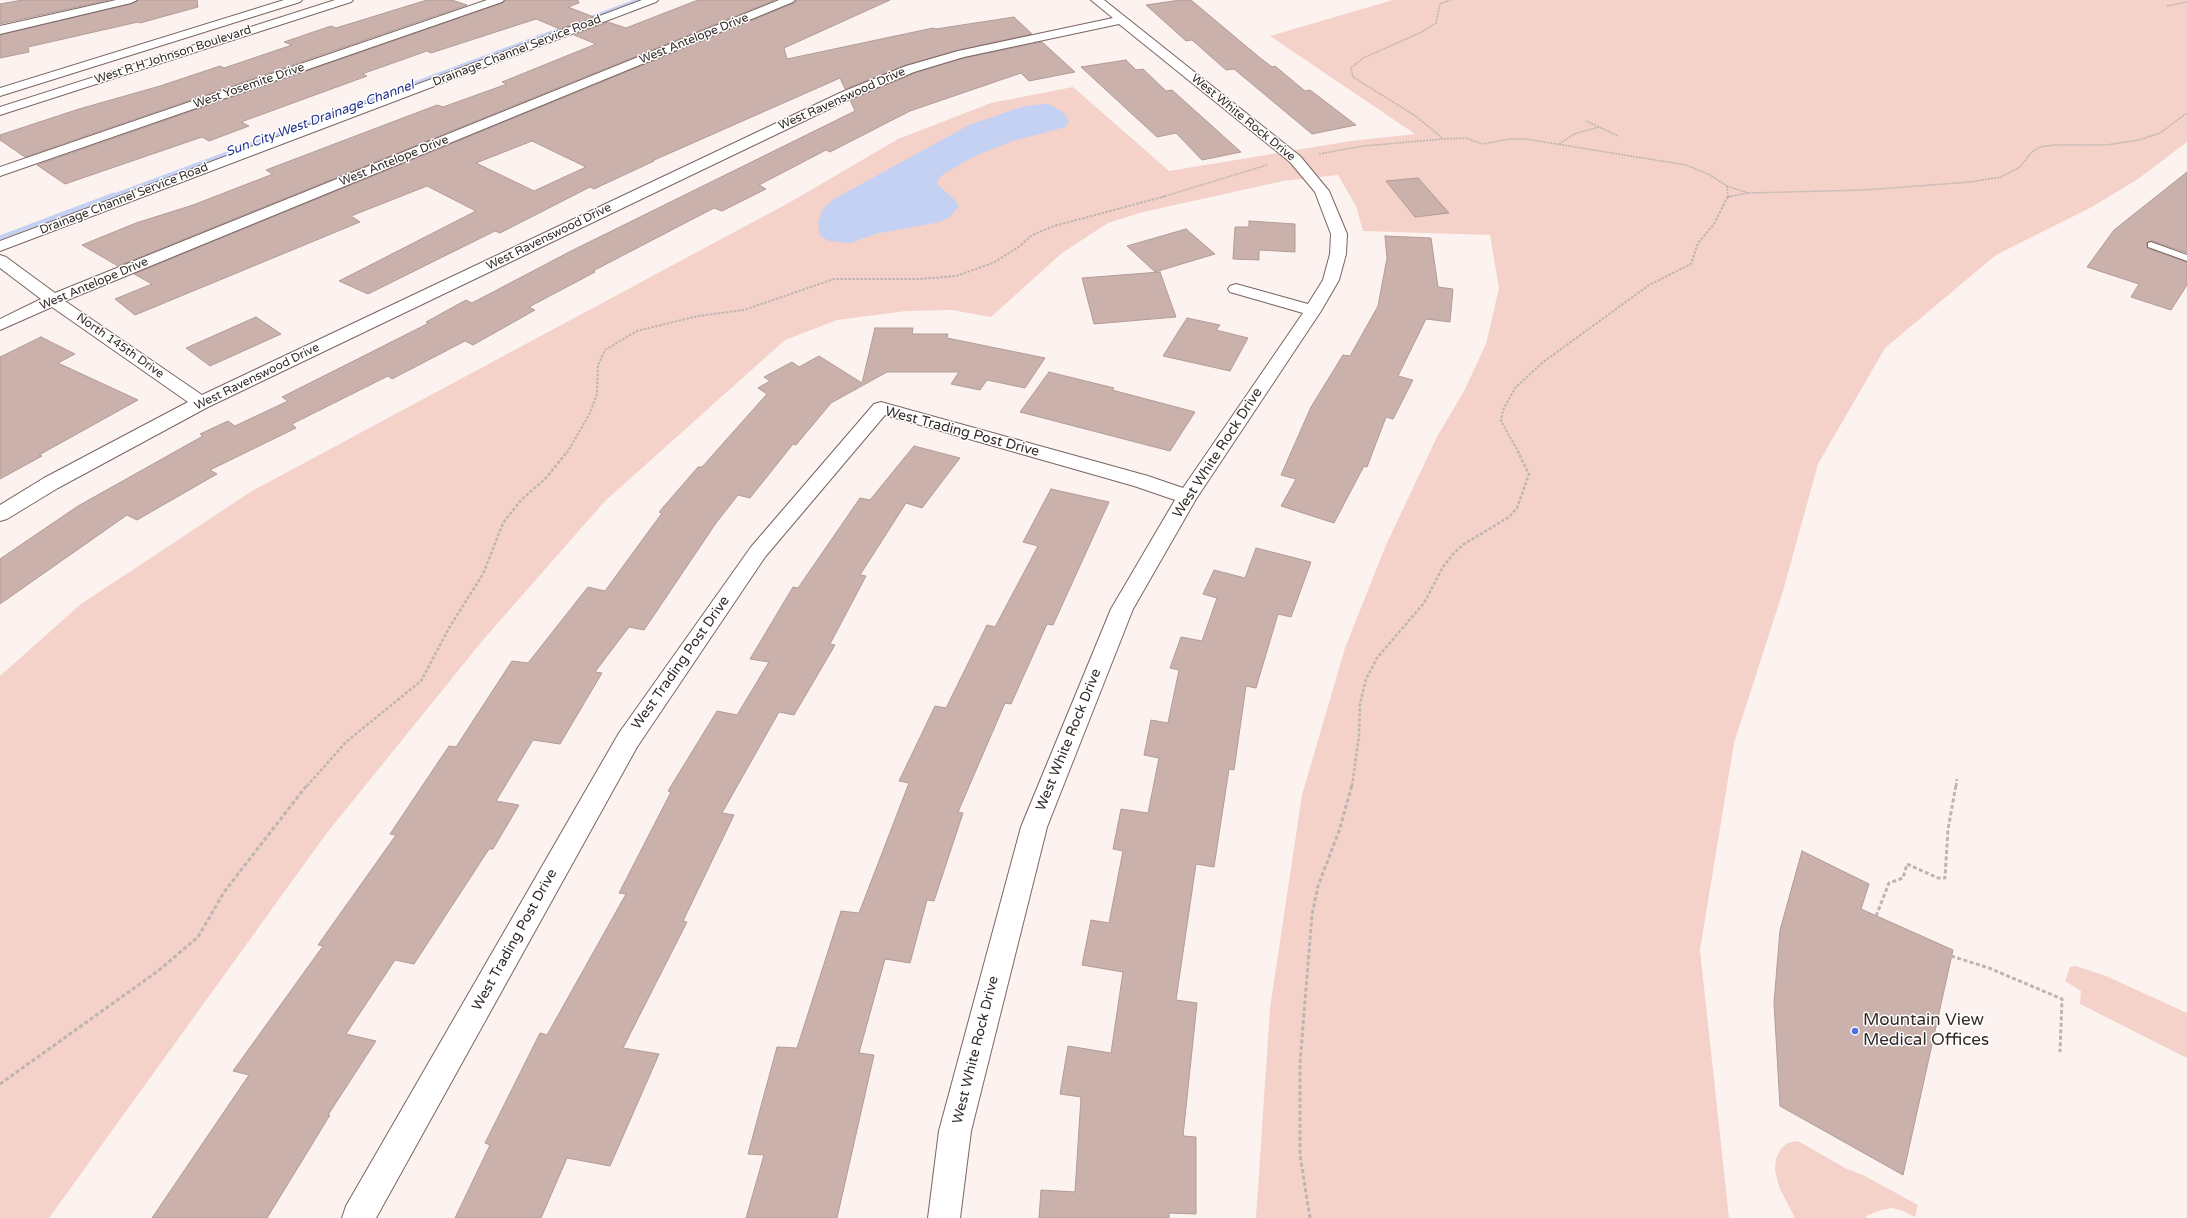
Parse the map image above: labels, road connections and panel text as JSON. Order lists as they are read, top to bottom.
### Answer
{
  "streets": {
    "street": [
      "West Antelope Drive",
      "Drainage Channel Service Road",
      "West R H Johnson Boulevard",
      "West Yosemite Drive",
      "West Ravenswood Drive",
      "West White Rock Drive",
      "North 145th Drive",
      "West Trading Post Drive"
    ]
  },
  "crossings": [
    ["West Antelope Drive", "North 145th Drive"],
    ["West Ravenswood Drive", "West White Rock Drive"],
    ["West Ravenswood Drive", "North 145th Drive"],
    ["West White Rock Drive", "West Trading Post Drive"]
  ],
  "water": ["Sun City West Drainage Channel"],
  "places": ["Mountain View Medical Offices"]
}
